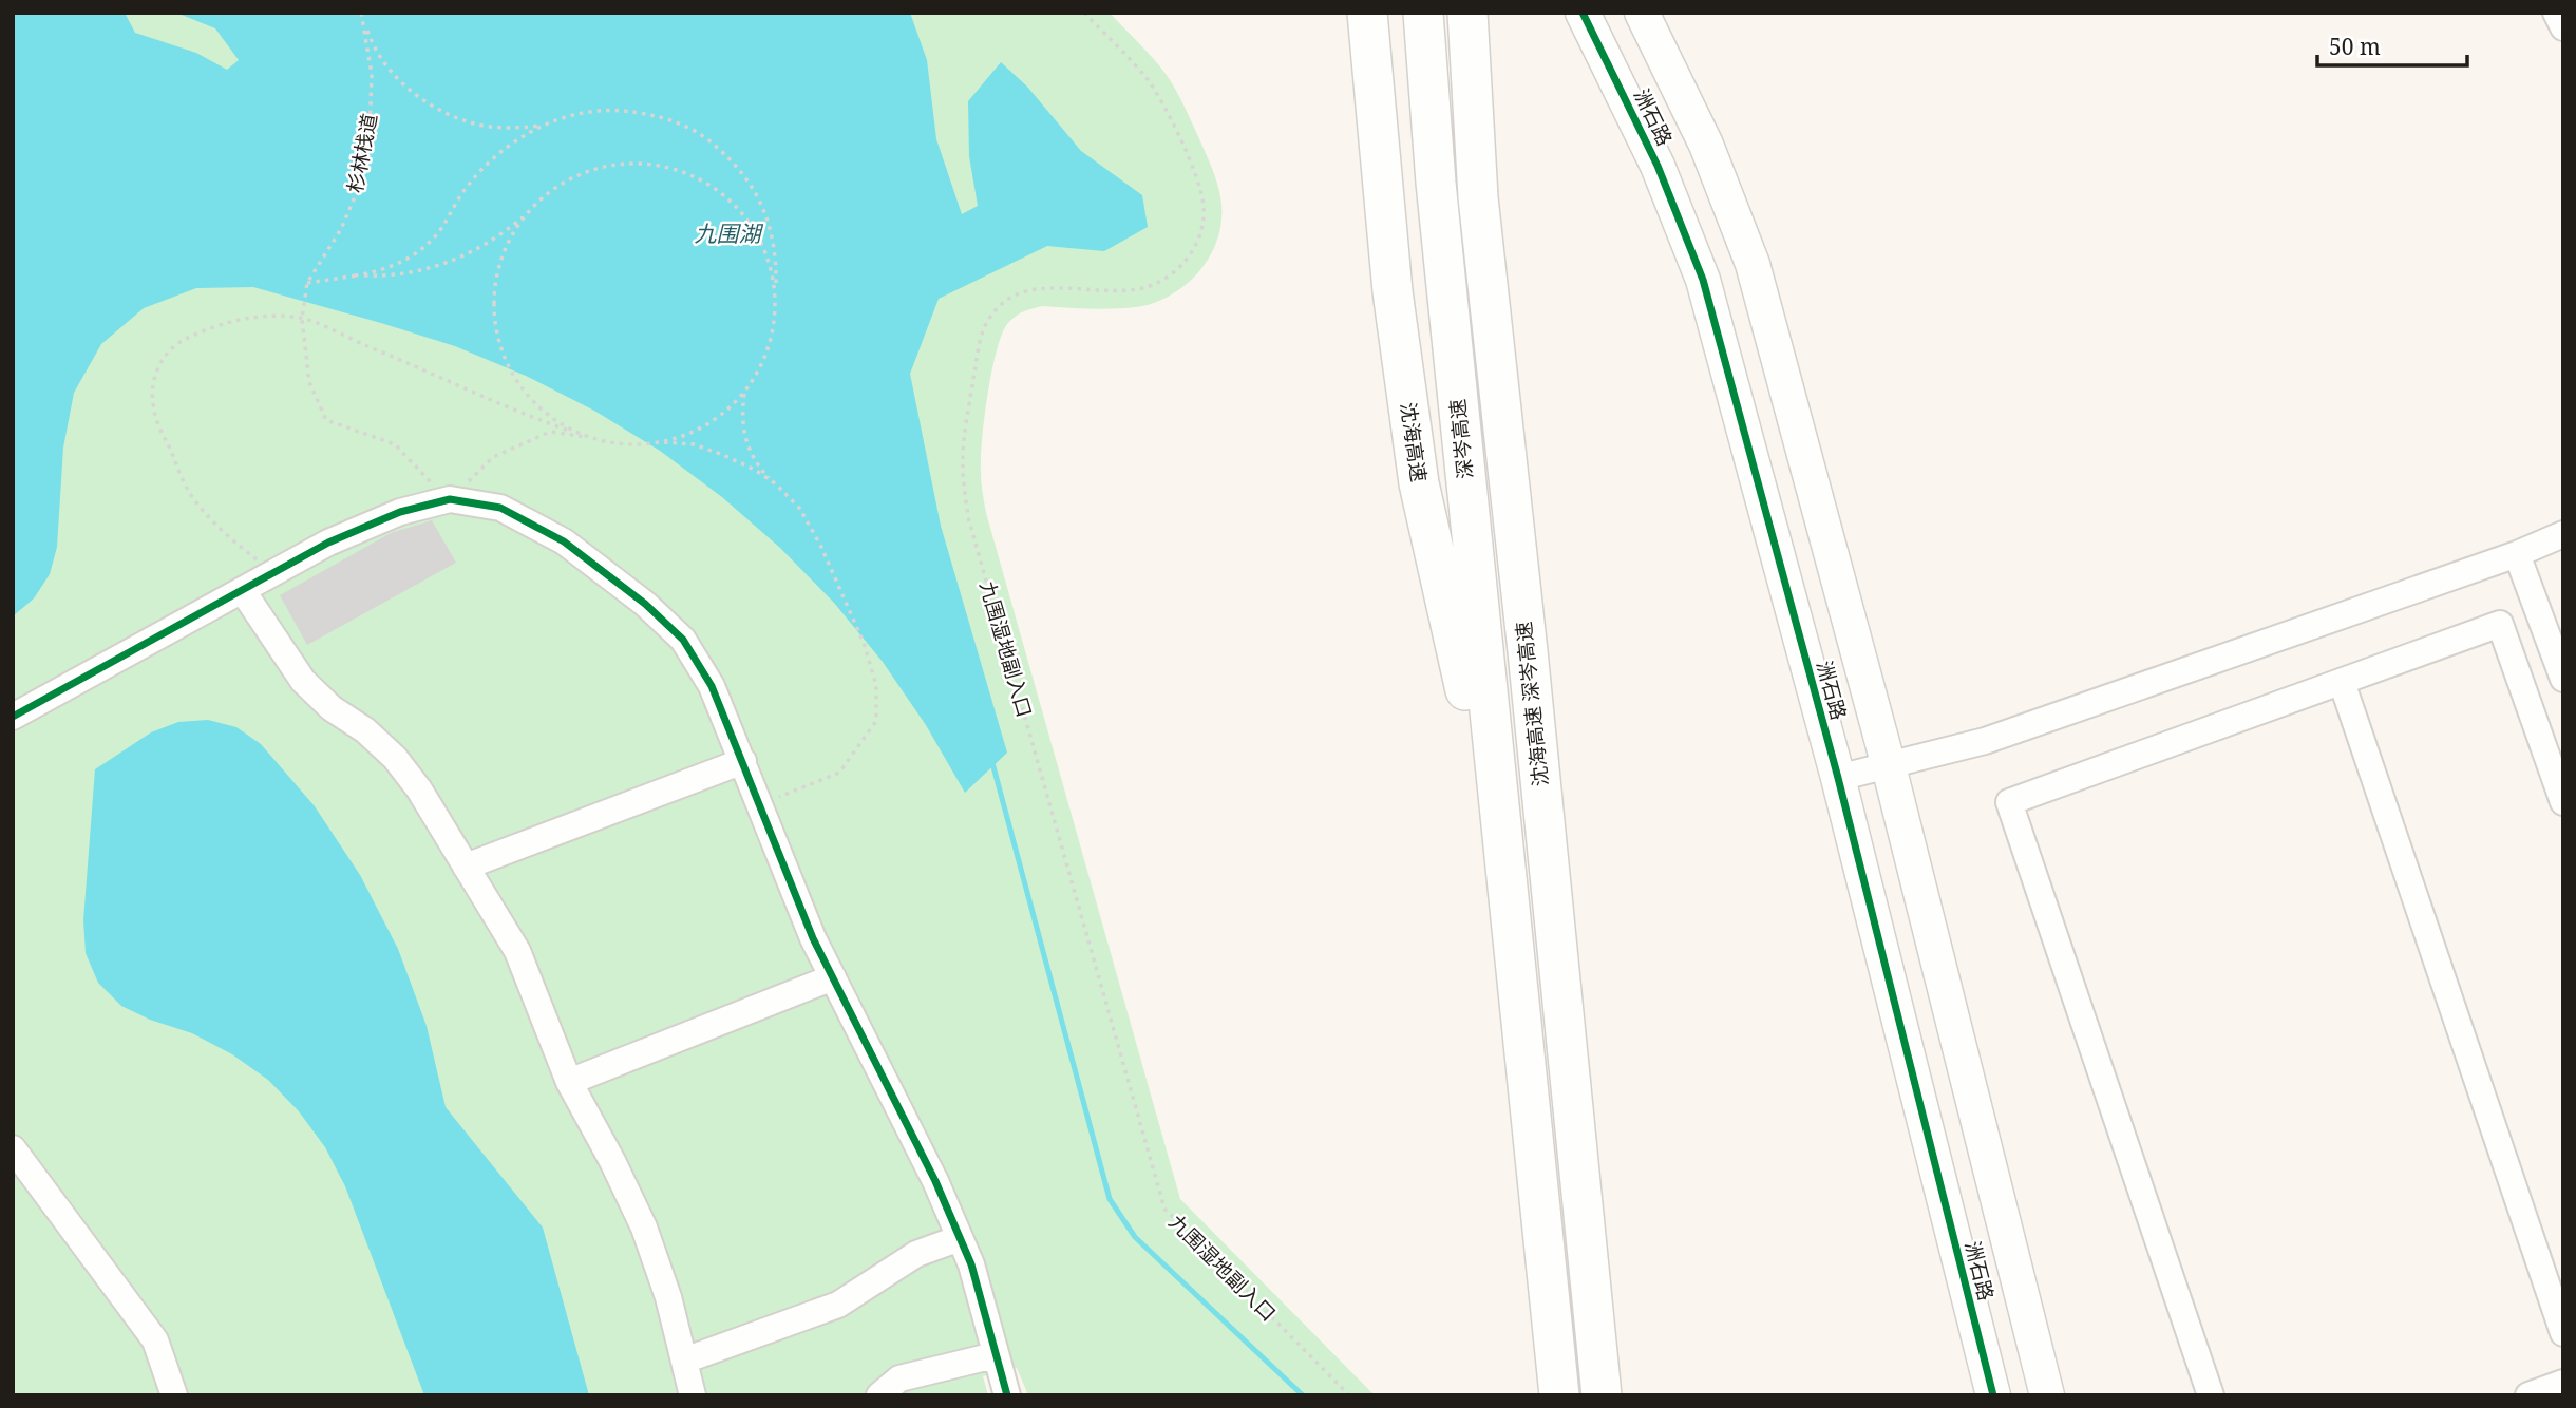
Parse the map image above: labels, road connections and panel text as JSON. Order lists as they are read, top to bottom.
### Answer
{
  "streets": {
    "highway": ["深岑高速", "沈海高速", "沈海高速 深岑高速"],
    "main road": ["洲石路"],
    "path": ["杉林栈道", "九围湿地副入口"]
  },
  "crossings": [
    ["深岑高速", "沈海高速"]
  ],
  "water": ["九围湖"],
  "scale_bar": "50 m"
}
